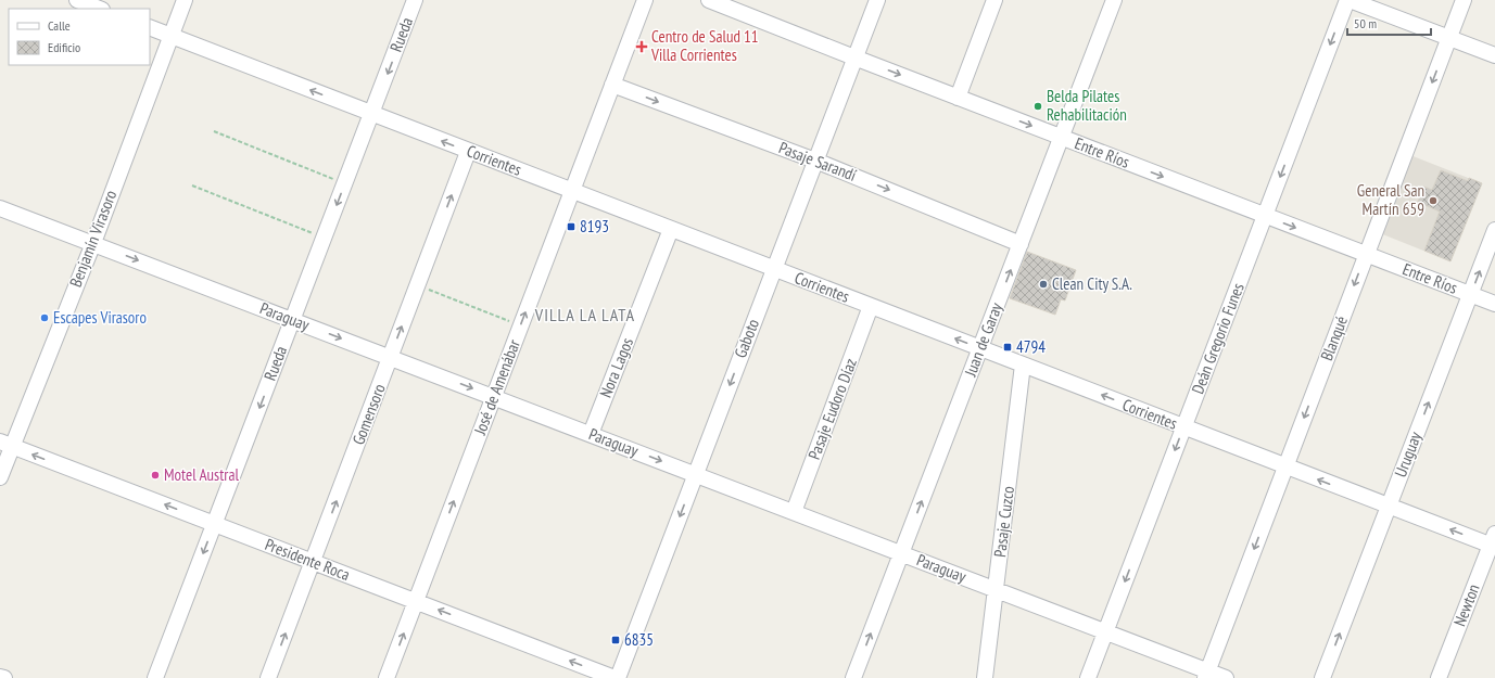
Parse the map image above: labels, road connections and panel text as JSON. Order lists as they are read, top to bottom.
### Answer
{
  "streets": {
    "street": [
      "Rueda",
      "Entre Ríos",
      "Corrientes",
      "Pasaje Sarandí",
      "Benjamín Virasoro",
      "Paraguay",
      "Gaboto",
      "Deán Gregorio Funes",
      "Blanqué",
      "Juan de Garay",
      "Nora Lagos",
      "José de Amenábar",
      "Pasaje Eudoro Díaz",
      "Gomensoro",
      "Uruguay",
      "Pasaje Cuzco",
      "Presidente Roca",
      "Newton"
    ]
  },
  "crossings": [
    ["Rueda", "Corrientes"],
    ["Rueda", "Paraguay"],
    ["Rueda", "Presidente Roca"],
    ["Entre Ríos", "Gaboto"],
    ["Entre Ríos", "Deán Gregorio Funes"],
    ["Entre Ríos", "Blanqué"],
    ["Entre Ríos", "Juan de Garay"],
    ["Entre Ríos", "Uruguay"],
    ["Corrientes", "Benjamín Virasoro"],
    ["Corrientes", "Gaboto"],
    ["Corrientes", "Deán Gregorio Funes"],
    ["Corrientes", "Blanqué"],
    ["Corrientes", "Juan de Garay"],
    ["Corrientes", "Nora Lagos"],
    ["Corrientes", "José de Amenábar"],
    ["Corrientes", "Pasaje Eudoro Díaz"],
    ["Corrientes", "Gomensoro"],
    ["Corrientes", "Uruguay"],
    ["Corrientes", "Pasaje Cuzco"],
    ["Corrientes", "Newton"],
    ["Pasaje Sarandí", "Gaboto"],
    ["Pasaje Sarandí", "Juan de Garay"],
    ["Pasaje Sarandí", "José de Amenábar"],
    ["Benjamín Virasoro", "Paraguay"],
    ["Benjamín Virasoro", "Presidente Roca"],
    ["Paraguay", "Gaboto"],
    ["Paraguay", "Deán Gregorio Funes"],
    ["Paraguay", "Blanqué"],
    ["Paraguay", "Juan de Garay"],
    ["Paraguay", "Nora Lagos"],
    ["Paraguay", "José de Amenábar"],
    ["Paraguay", "Pasaje Eudoro Díaz"],
    ["Paraguay", "Gomensoro"],
    ["Paraguay", "Pasaje Cuzco"],
    ["Gaboto", "Presidente Roca"],
    ["José de Amenábar", "Presidente Roca"],
    ["Gomensoro", "Presidente Roca"]
  ],
  "one_way": [
    "Rueda",
    "Entre Ríos",
    "Corrientes",
    "Pasaje Sarandí",
    "Paraguay",
    "Gaboto",
    "Deán Gregorio Funes",
    "Blanqué",
    "Juan de Garay",
    "José de Amenábar",
    "Gomensoro",
    "Uruguay",
    "Presidente Roca"
  ],
  "districts": ["VILLA LA LATA"],
  "places": {
    "health": ["Centro de Salud 11 Villa Corrientes"],
    "other": [
      "Belda Pilates Rehabilitación",
      "General San Martín 659",
      "Clean City S.A.",
      "Escapes Virasoro",
      "Motel Austral"
    ],
    "transit": ["8193", "4794", "6835"]
  },
  "legend": ["Calle", "Edificio"],
  "scale_bar": "50 m"
}
